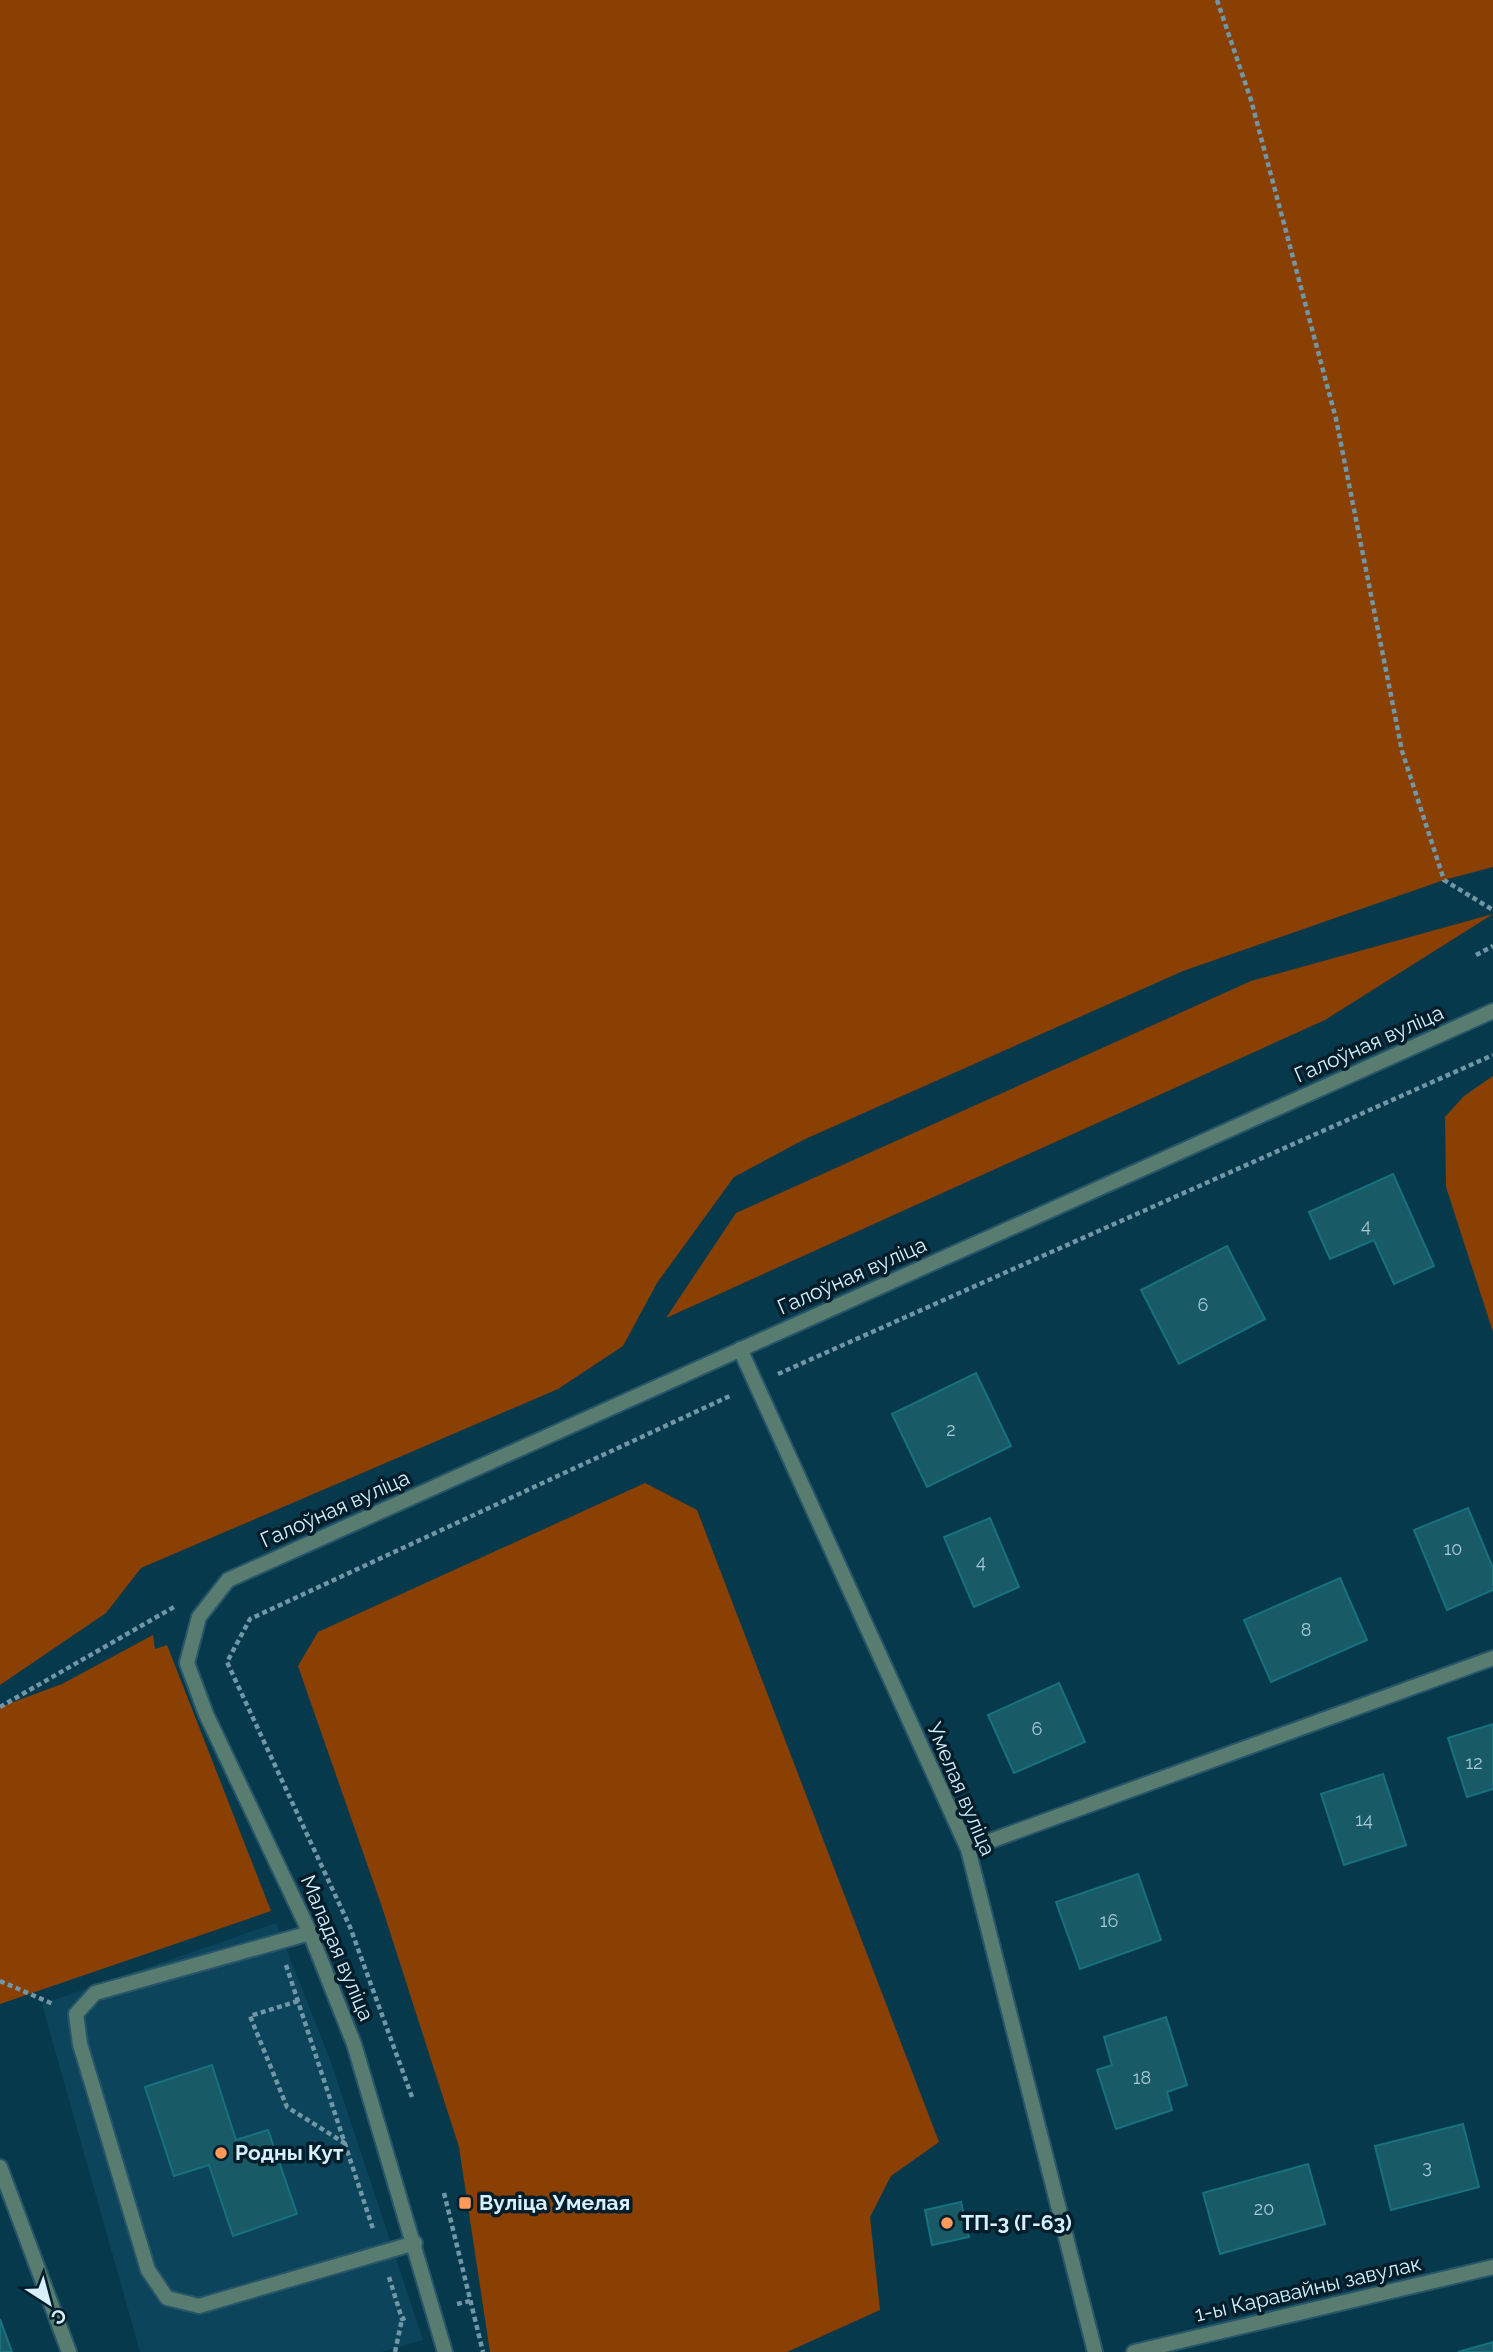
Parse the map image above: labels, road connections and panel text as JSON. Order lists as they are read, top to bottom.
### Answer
{
  "streets": {
    "street": [
      "Галоўная вуліца",
      "Умелая вуліца",
      "Маладая вуліца",
      "1-ы Каравайны завулак"
    ]
  },
  "crossings": [
    ["Галоўная вуліца", "Умелая вуліца"],
    ["Галоўная вуліца", "Маладая вуліца"]
  ],
  "places": {
    "other": ["Родны Кут", "ТП-3 (Г-63)"],
    "transit": ["Вуліца Умелая"]
  },
  "house_numbers": [
    "4",
    "6",
    "2",
    "10",
    "4",
    "8",
    "6",
    "12",
    "14",
    "16",
    "18",
    "3",
    "20"
  ],
  "north": "bottom right"
}
